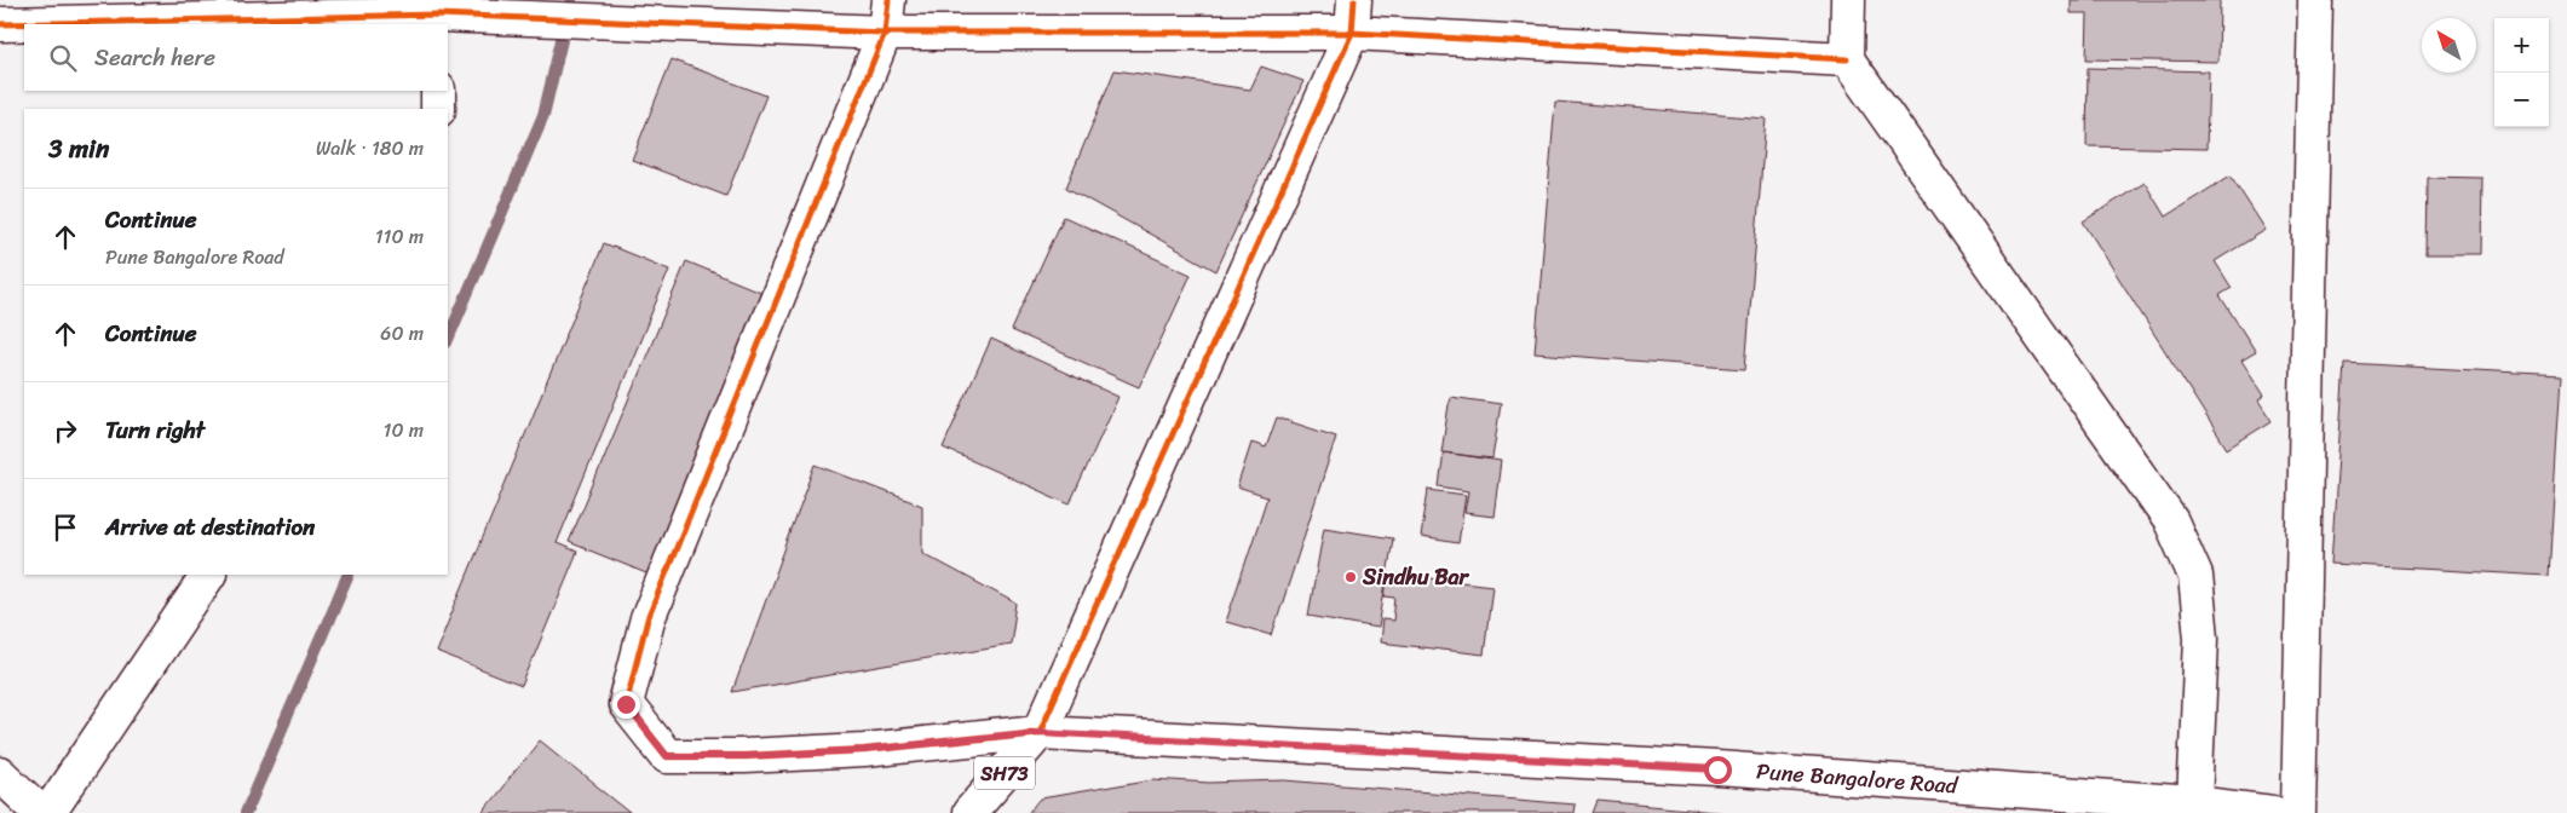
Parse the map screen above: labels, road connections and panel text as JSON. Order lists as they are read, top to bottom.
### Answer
{
  "streets": {
    "street": ["SH73", "Pune Bangalore Road"]
  },
  "crossings": [
    ["SH73", "Pune Bangalore Road"]
  ],
  "places": ["Sindhu Bar"],
  "north": "top left",
  "page": {
    "map_buttons": ["+", "−"],
    "search": "Search here",
    "heading": ["3 min", "Walk · 180 m"],
    "list": [
      ["Continue", "Pune Bangalore Road", "110 m"],
      ["Continue", "60 m"],
      ["Turn right", "10 m"],
      "Arrive at destination"
    ]
  }
}
